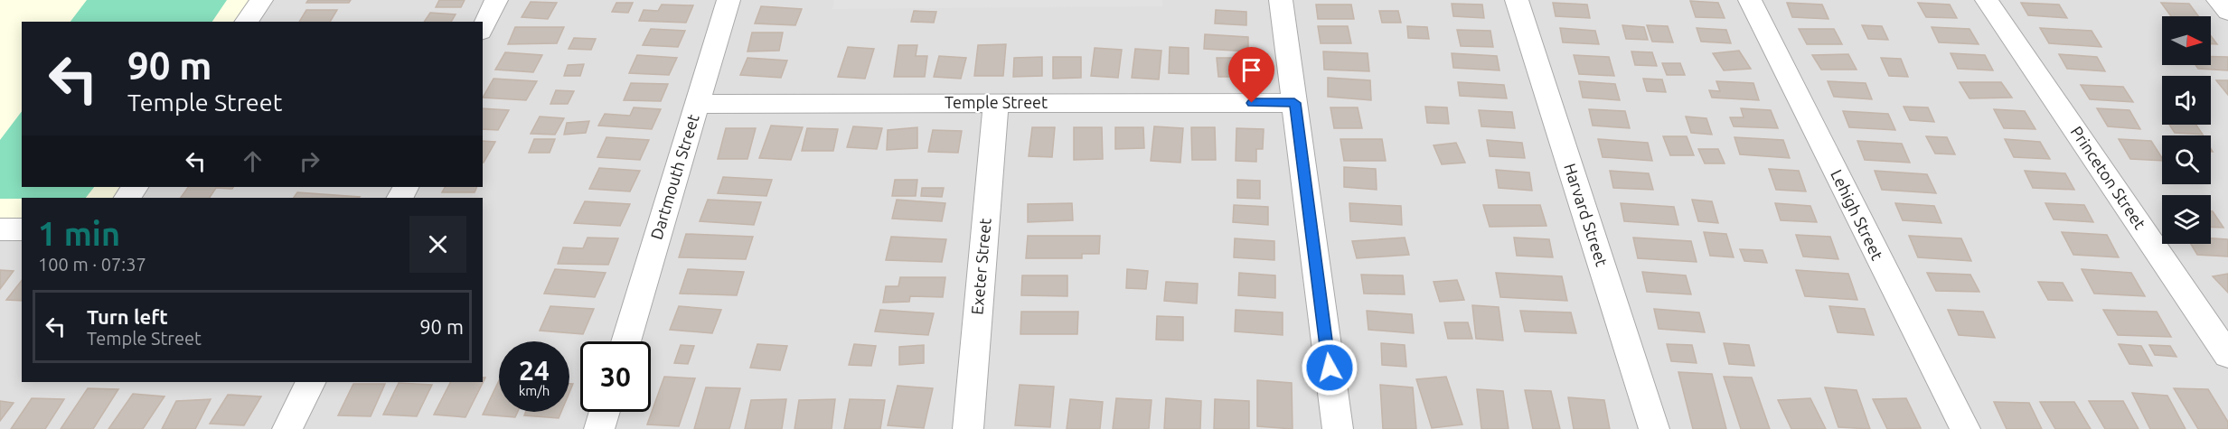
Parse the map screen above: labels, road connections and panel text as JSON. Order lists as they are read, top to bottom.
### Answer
{
  "streets": {
    "street": [
      "Temple Street",
      "Dartmouth Street",
      "Princeton Street",
      "Harvard Street",
      "Lehigh Street",
      "Exeter Street"
    ]
  },
  "crossings": [
    ["Temple Street", "Dartmouth Street"],
    ["Temple Street", "Exeter Street"]
  ],
  "north": "right",
  "page": {
    "turn": ["90 m", "Temple Street"],
    "heading": ["1 min", "100 m · 07:37"],
    "list": [
      {
        "name": "Turn left",
        "note": "Temple Street",
        "value": "90 m"
      }
    ],
    "speed": "24 km/h",
    "limit": "30"
  }
}
